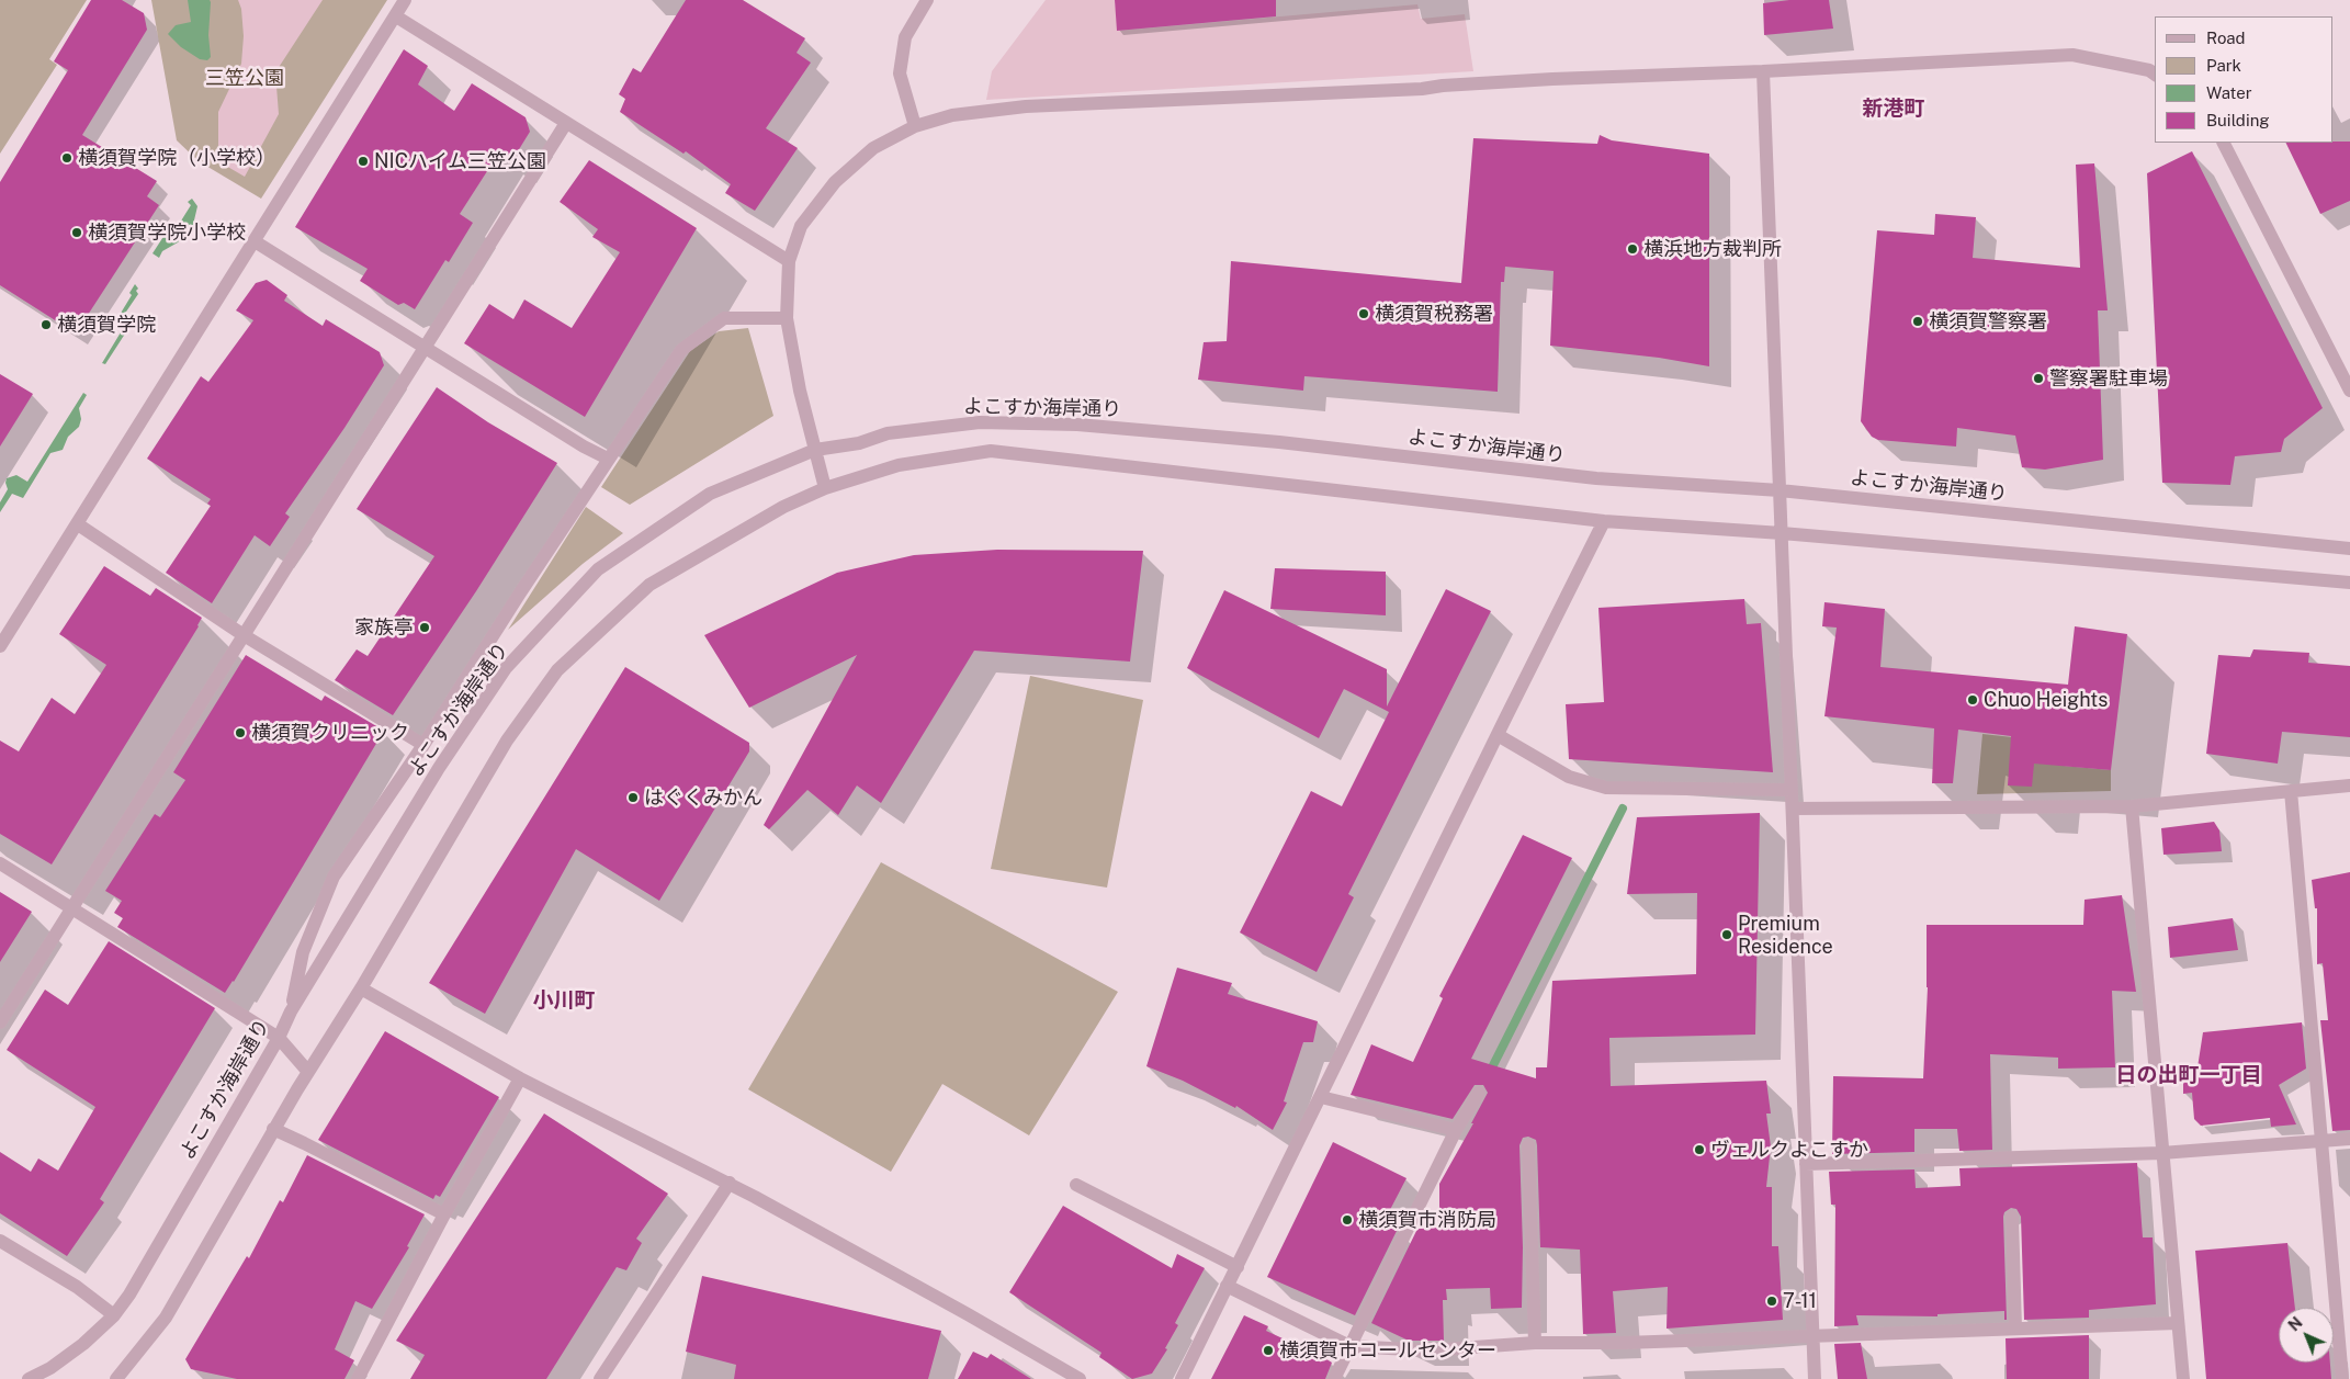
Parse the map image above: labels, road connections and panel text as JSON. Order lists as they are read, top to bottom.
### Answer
{
  "streets": {
    "street": ["よこすか海岸通り"]
  },
  "districts": ["新港町", "小川町", "日の出町一丁目"],
  "parks": ["三笠公園"],
  "places": [
    "横須賀学院（小学校）",
    "NICハイム三笠公園",
    "横須賀学院小学校",
    "横浜地方裁判所",
    "横須賀税務署",
    "横須賀警察署",
    "横須賀学院",
    "警察署駐車場",
    "家族亭",
    "Chuo Heights",
    "横須賀クリニック",
    "はぐくみかん",
    "Premium Residence",
    "ヴェルクよこすか",
    "横須賀市消防局",
    "7-11",
    "横須賀市コールセンター"
  ],
  "legend": [
    "Road",
    "Park",
    "Water",
    "Building"
  ],
  "north": "top left"
}
